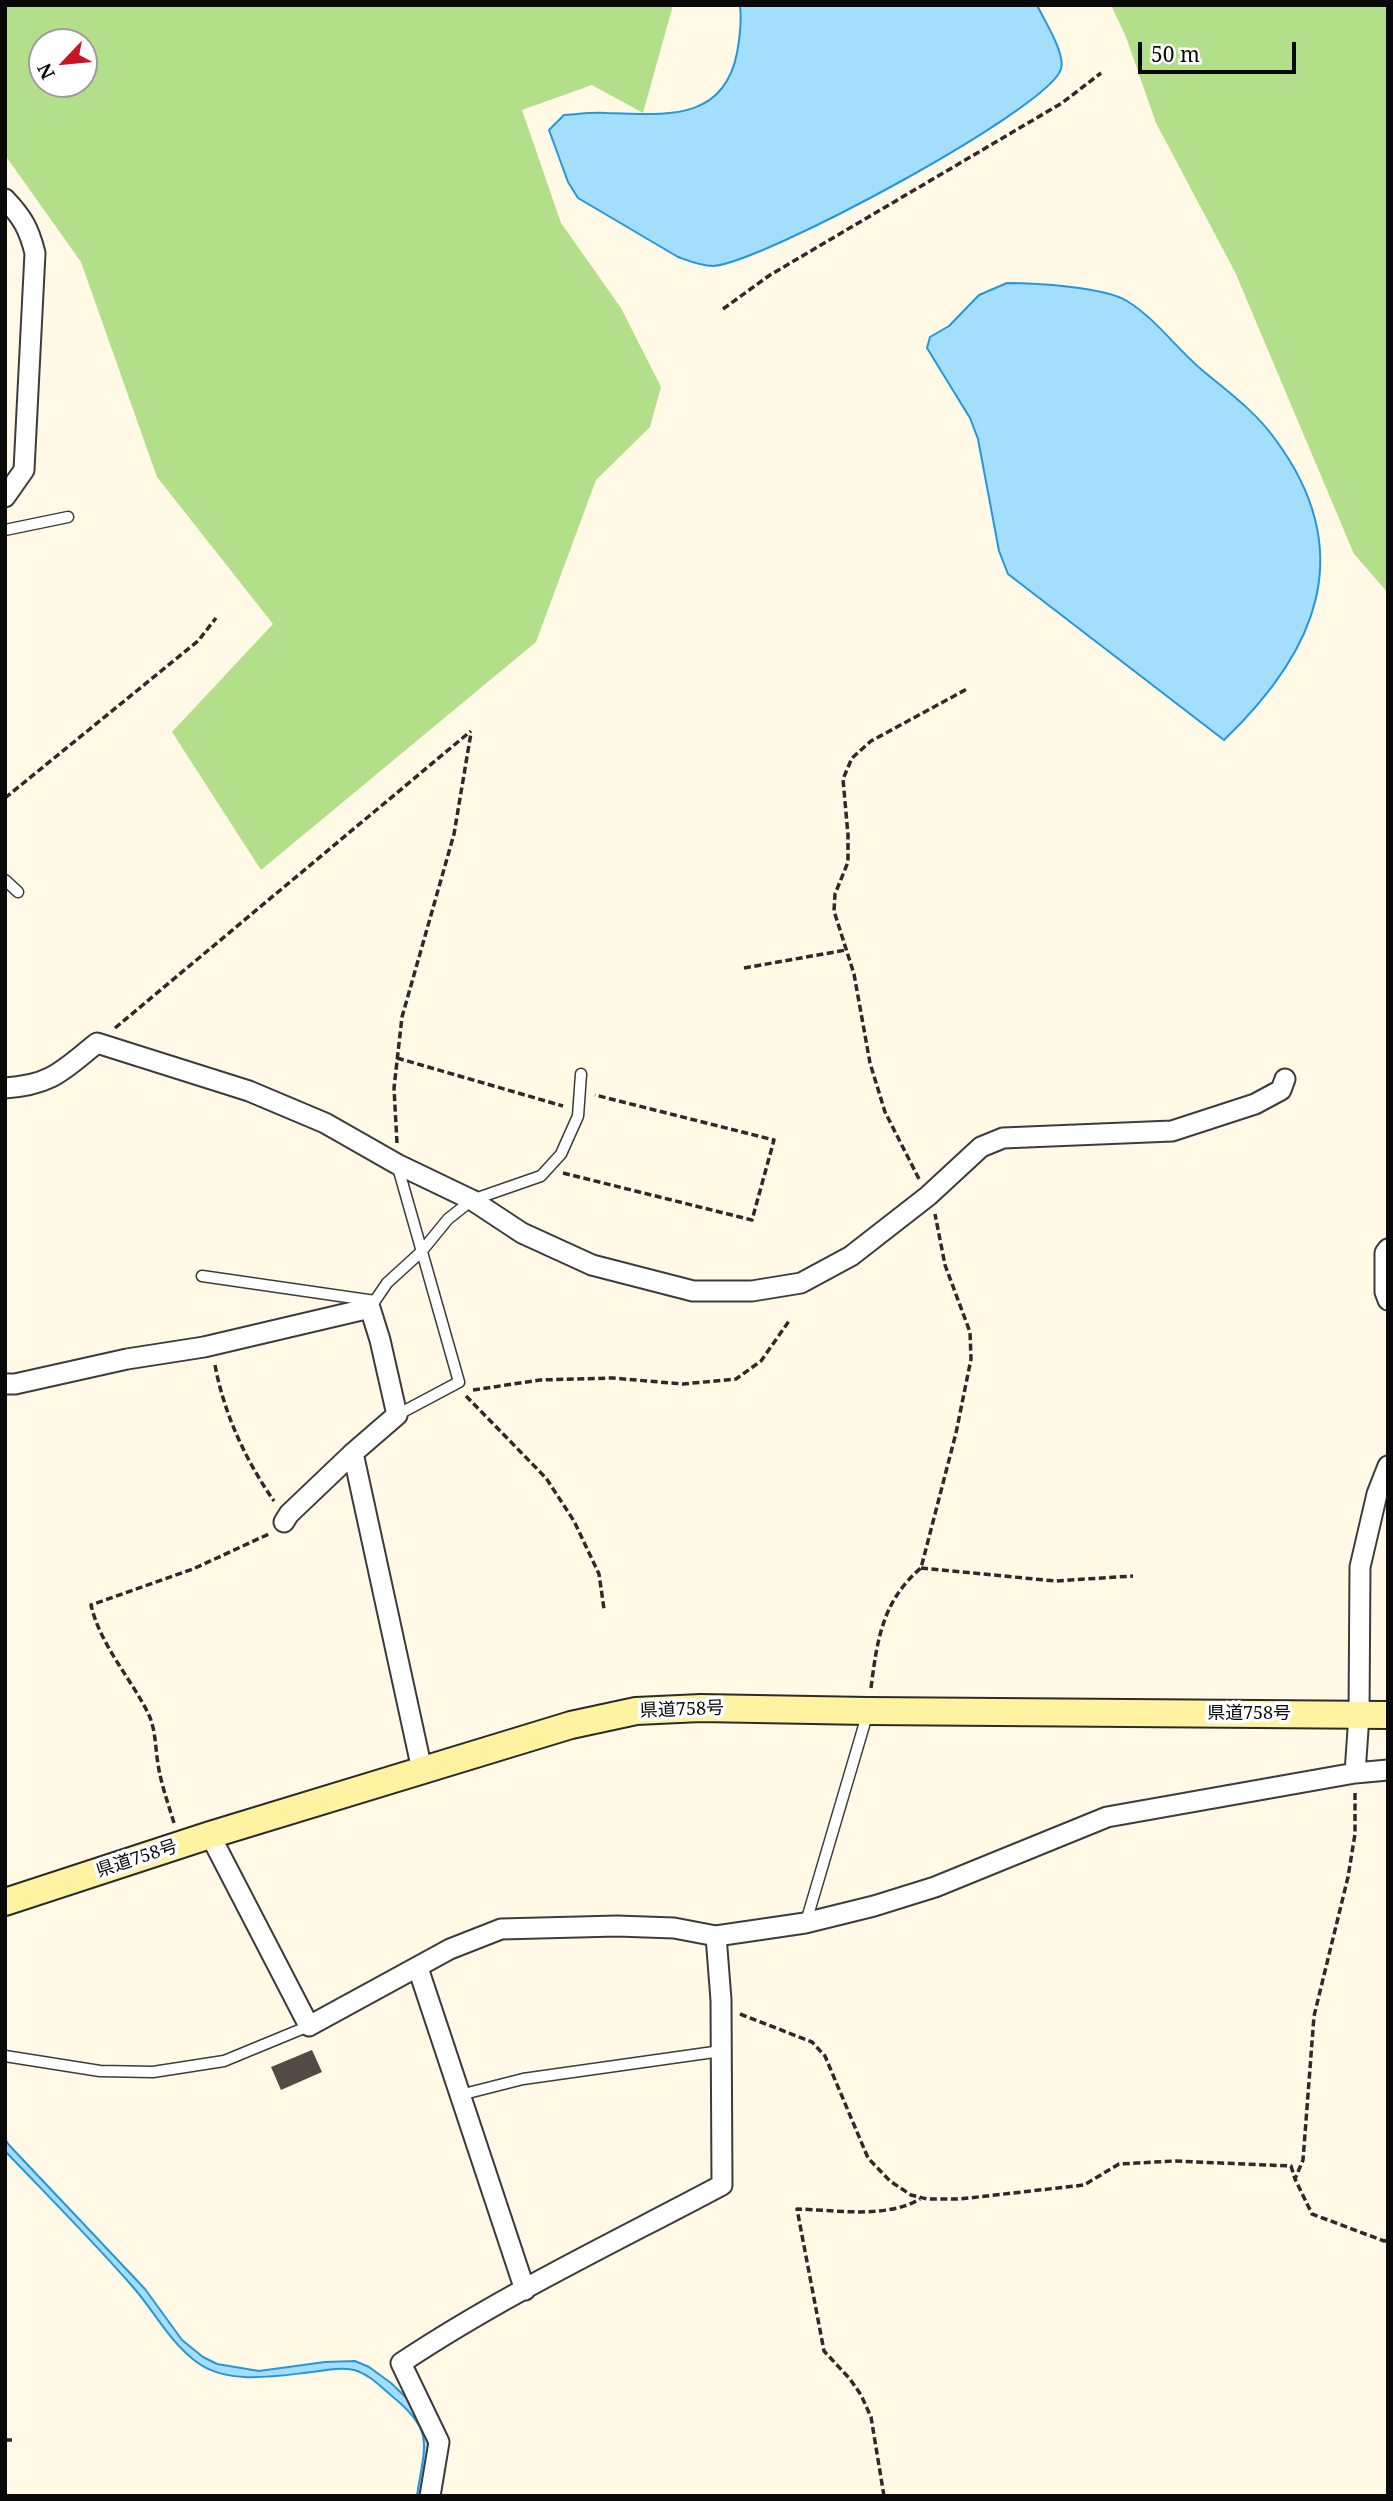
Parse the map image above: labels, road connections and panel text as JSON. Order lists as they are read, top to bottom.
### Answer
{
  "streets": {
    "main road": ["県道758号"]
  },
  "scale_bar": "50 m",
  "north": "bottom left"
}
